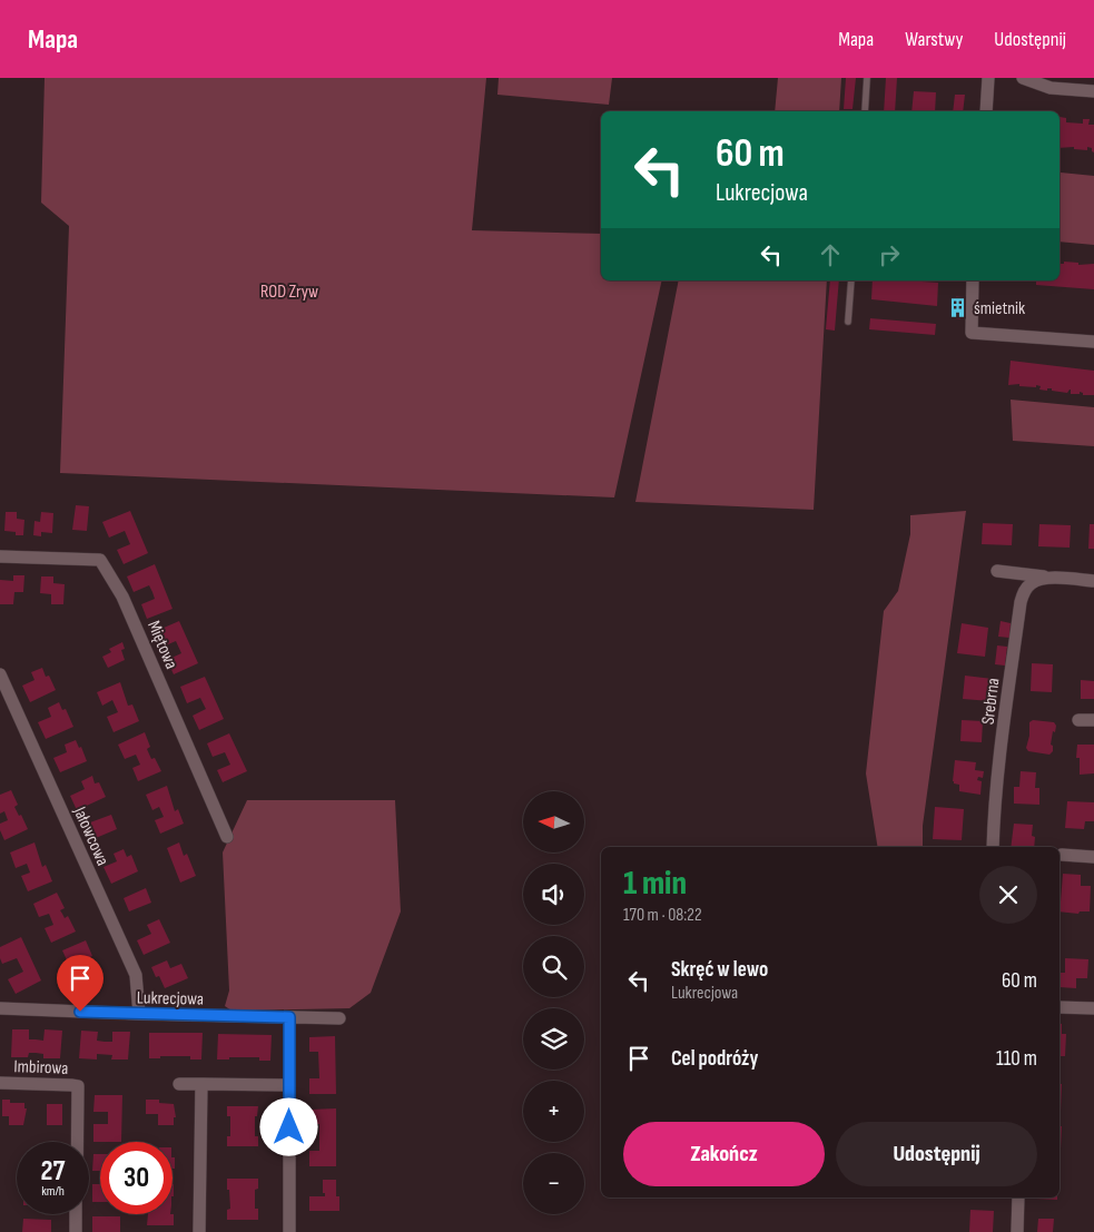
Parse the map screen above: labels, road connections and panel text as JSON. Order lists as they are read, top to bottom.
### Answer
{
  "streets": {
    "street": [
      "Miętowa",
      "Srebrna",
      "Jałowcowa",
      "Lukrecjowa",
      "Imbirowa"
    ]
  },
  "crossings": [
    ["Jałowcowa", "Lukrecjowa"]
  ],
  "parks": ["ROD Zryw"],
  "places": {
    "building": ["śmietnik"]
  },
  "north": "left",
  "page": {
    "header": "Mapa",
    "nav": ["Mapa", "Warstwy", "Udostępnij"],
    "turn": ["60 m", "Lukrecjowa"],
    "map_buttons": ["+", "−"],
    "heading": ["1 min", "170 m · 08:22"],
    "list": [
      {
        "name": "Skręć w lewo",
        "note": "Lukrecjowa",
        "value": "60 m"
      },
      {
        "name": "Cel podróży",
        "value": "110 m"
      }
    ],
    "buttons": ["Zakończ", "Udostępnij"],
    "speed": "27 km/h",
    "limit": "30"
  }
}
